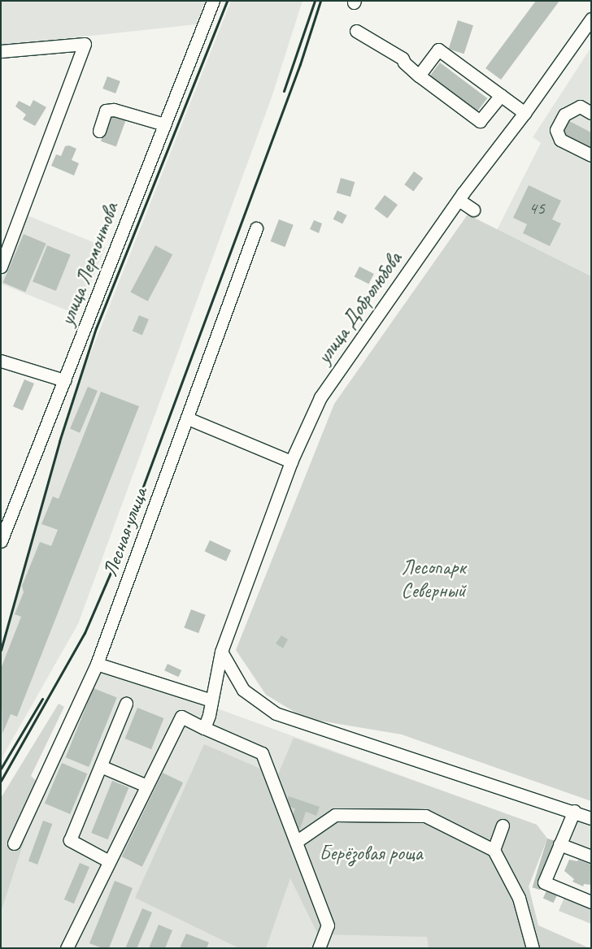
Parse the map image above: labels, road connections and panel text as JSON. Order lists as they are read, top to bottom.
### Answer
{
  "streets": {
    "street": ["улица Лермонтова", "улица Добролюбова", "Лесная улица"]
  },
  "parks": ["Лесопарк Северный", "Берёзовая роща"],
  "house_numbers": ["45"]
}
